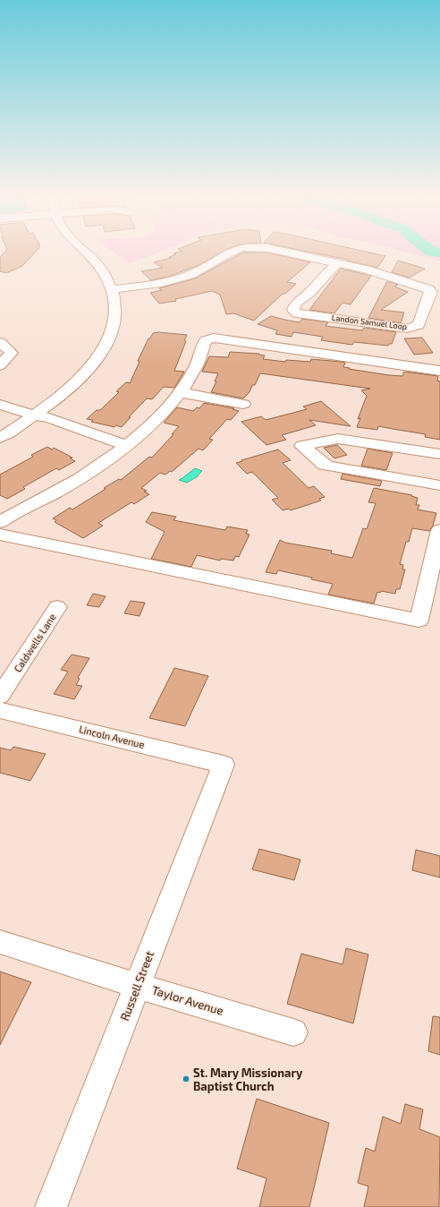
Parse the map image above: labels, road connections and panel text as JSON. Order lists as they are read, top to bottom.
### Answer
{
  "streets": {
    "street": [
      "Landon Samuel Loop",
      "Caldwells Lane",
      "Lincoln Avenue",
      "Russell Street",
      "Taylor Avenue"
    ]
  },
  "crossings": [
    ["Lincoln Avenue", "Russell Street"],
    ["Russell Street", "Taylor Avenue"]
  ],
  "places": ["St. Mary Missionary Baptist Church"]
}
